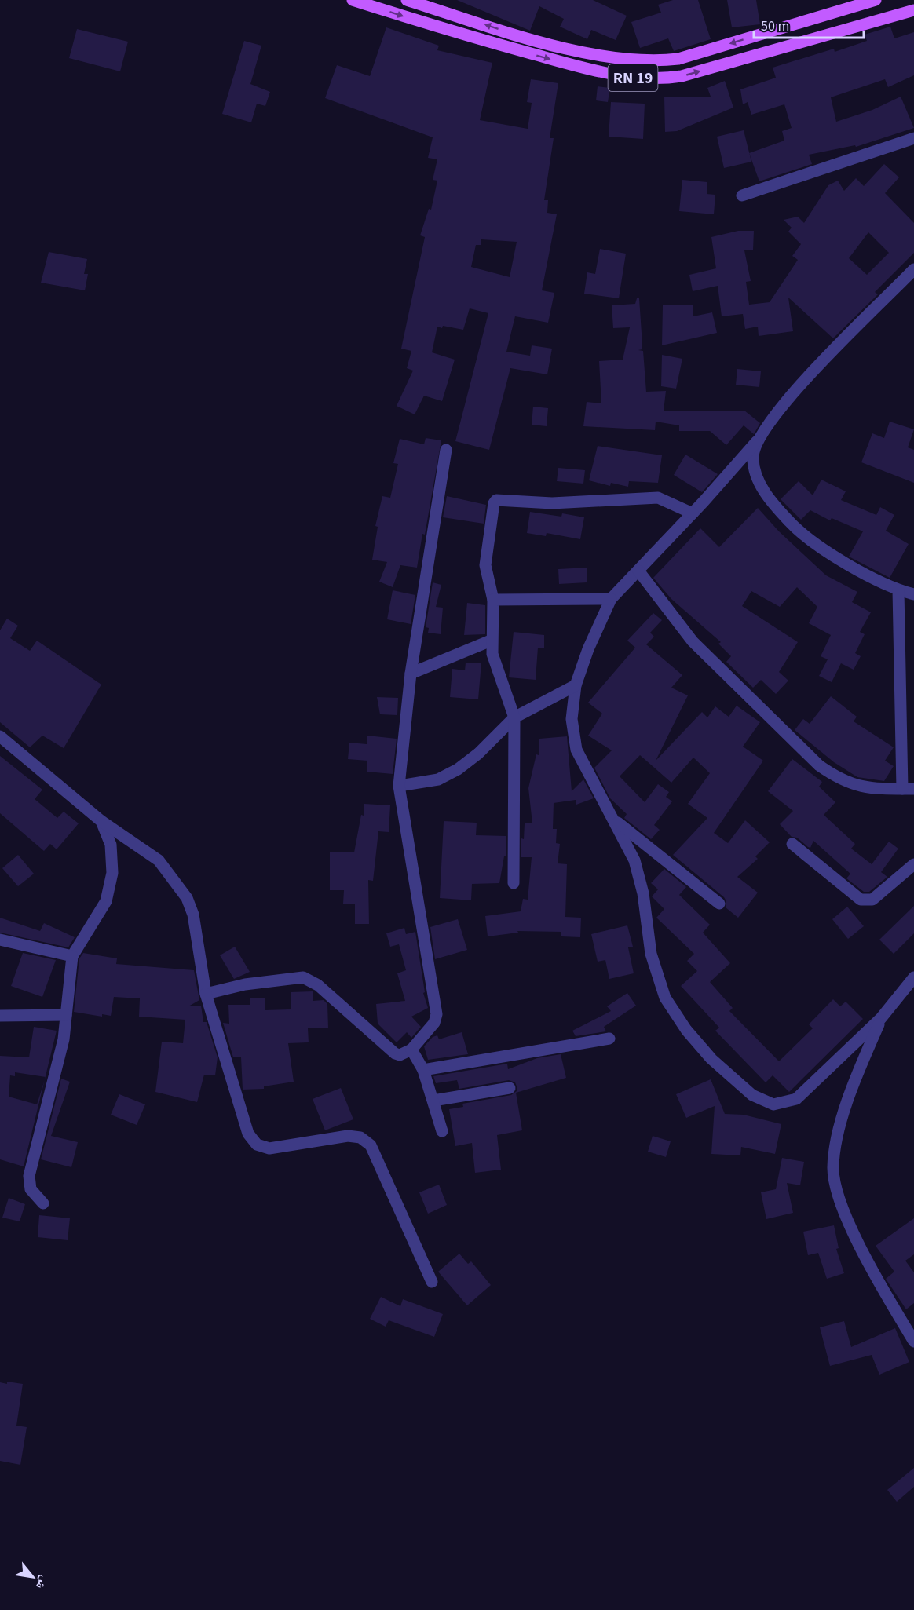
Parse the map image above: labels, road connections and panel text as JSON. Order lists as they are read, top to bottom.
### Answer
{
  "streets": {
    "main road": ["RN 19"]
  },
  "scale_bar": "50 m",
  "north": "bottom right"
}
